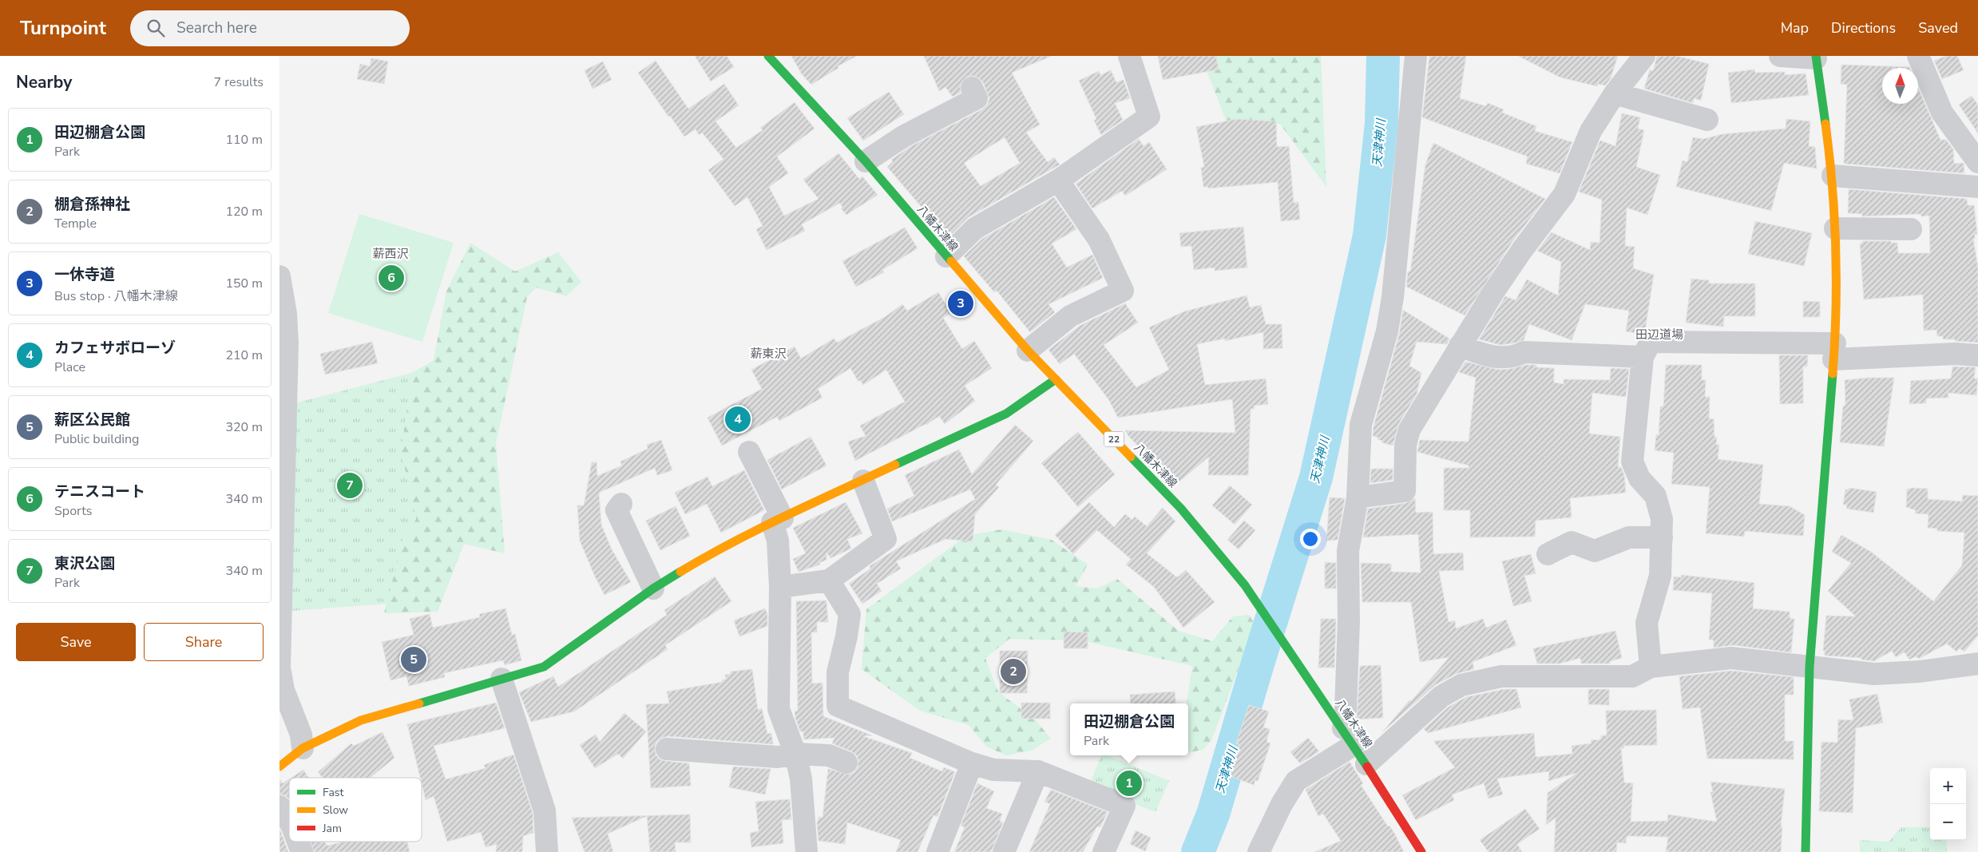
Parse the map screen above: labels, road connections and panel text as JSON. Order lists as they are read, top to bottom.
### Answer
{
  "streets": {
    "street": ["八幡木津線", "22"]
  },
  "districts": ["薪西沢", "田辺道場", "薪東沢"],
  "water": ["天津神川"],
  "legend": ["Fast", "Slow", "Jam"],
  "north": "top",
  "page": {
    "header": "Turnpoint",
    "search": "Search here",
    "nav": ["Map", "Directions", "Saved"],
    "heading": ["Nearby", "7 results"],
    "list": [
      {
        "mark": "1",
        "name": "田辺棚倉公園",
        "note": "Park",
        "value": "110 m"
      },
      {
        "mark": "2",
        "name": "棚倉孫神社",
        "note": "Temple",
        "value": "120 m"
      },
      {
        "mark": "3",
        "name": "一休寺道",
        "note": "Bus stop · 八幡木津線",
        "value": "150 m"
      },
      {
        "mark": "4",
        "name": "カフェサボローゾ",
        "note": "Place",
        "value": "210 m"
      },
      {
        "mark": "5",
        "name": "薪区公民館",
        "note": "Public building",
        "value": "320 m"
      },
      {
        "mark": "6",
        "name": "テニスコート",
        "note": "Sports",
        "value": "340 m"
      },
      {
        "mark": "7",
        "name": "東沢公園",
        "note": "Park",
        "value": "340 m"
      }
    ],
    "pins": [
      "6",
      "3",
      "4",
      "7",
      "5",
      "2",
      "1"
    ],
    "buttons": ["Save", "Share"],
    "popup": ["田辺棚倉公園", "Park"],
    "map_buttons": ["+", "−"]
  }
}
